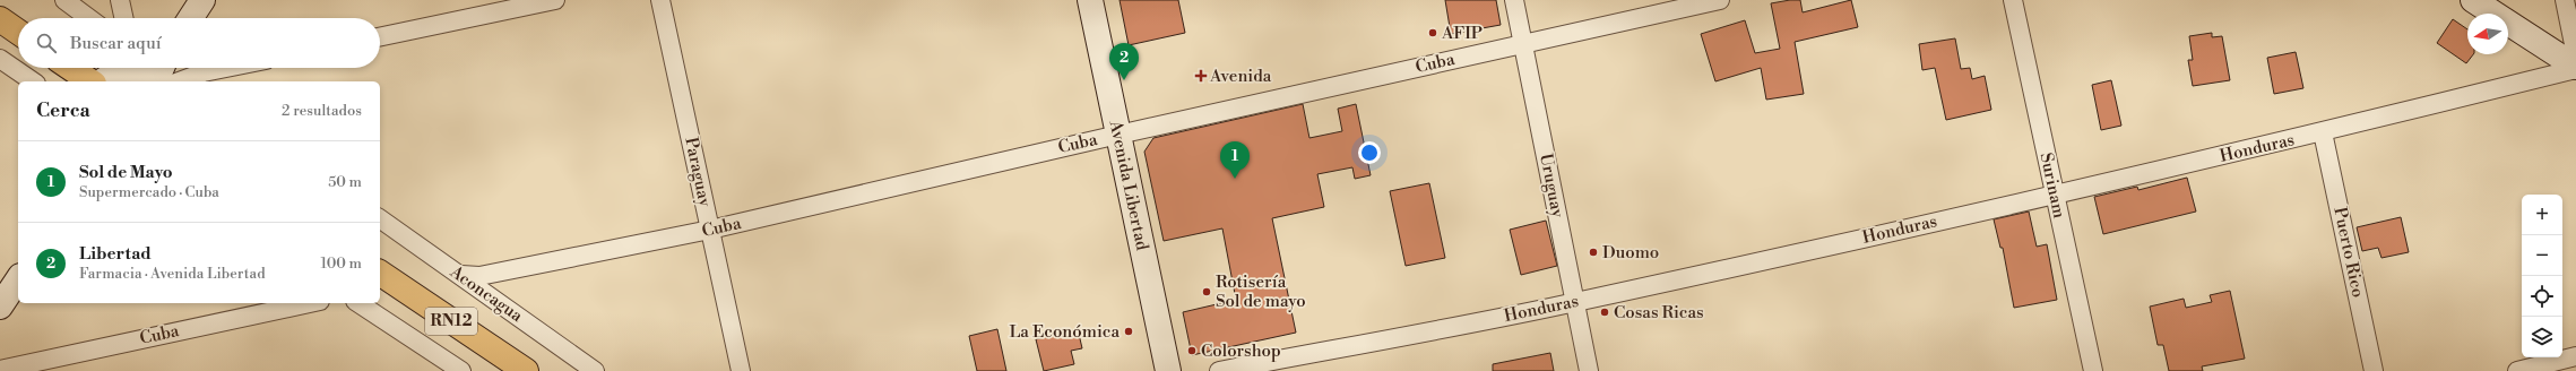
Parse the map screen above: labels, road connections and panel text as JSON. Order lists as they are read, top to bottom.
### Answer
{
  "streets": {
    "highway": ["RN12"],
    "main road": ["Avenida Libertad"],
    "street": [
      "Cuba",
      "Honduras",
      "Paraguay",
      "Uruguay",
      "Surinam",
      "Puerto Rico",
      "Aconcagua"
    ]
  },
  "crossings": [
    ["Cuba", "Paraguay"],
    ["Cuba", "Avenida Libertad"],
    ["Cuba", "Uruguay"],
    ["Cuba", "Aconcagua"],
    ["Honduras", "Uruguay"],
    ["Honduras", "Surinam"],
    ["Honduras", "Puerto Rico"]
  ],
  "places": {
    "other": [
      "AFIP",
      "Duomo",
      "Rotisería Sol de mayo",
      "Cosas Ricas",
      "La Económica",
      "Colorshop"
    ],
    "health": ["Avenida"]
  },
  "north": "left",
  "page": {
    "search": "Buscar aquí",
    "pins": ["2", "1"],
    "heading": ["Cerca", "2 resultados"],
    "list": [
      {
        "mark": "1",
        "name": "Sol de Mayo",
        "note": "Supermercado · Cuba",
        "value": "50 m"
      },
      {
        "mark": "2",
        "name": "Libertad",
        "note": "Farmacia · Avenida Libertad",
        "value": "100 m"
      }
    ],
    "map_buttons": ["+", "−"]
  }
}
